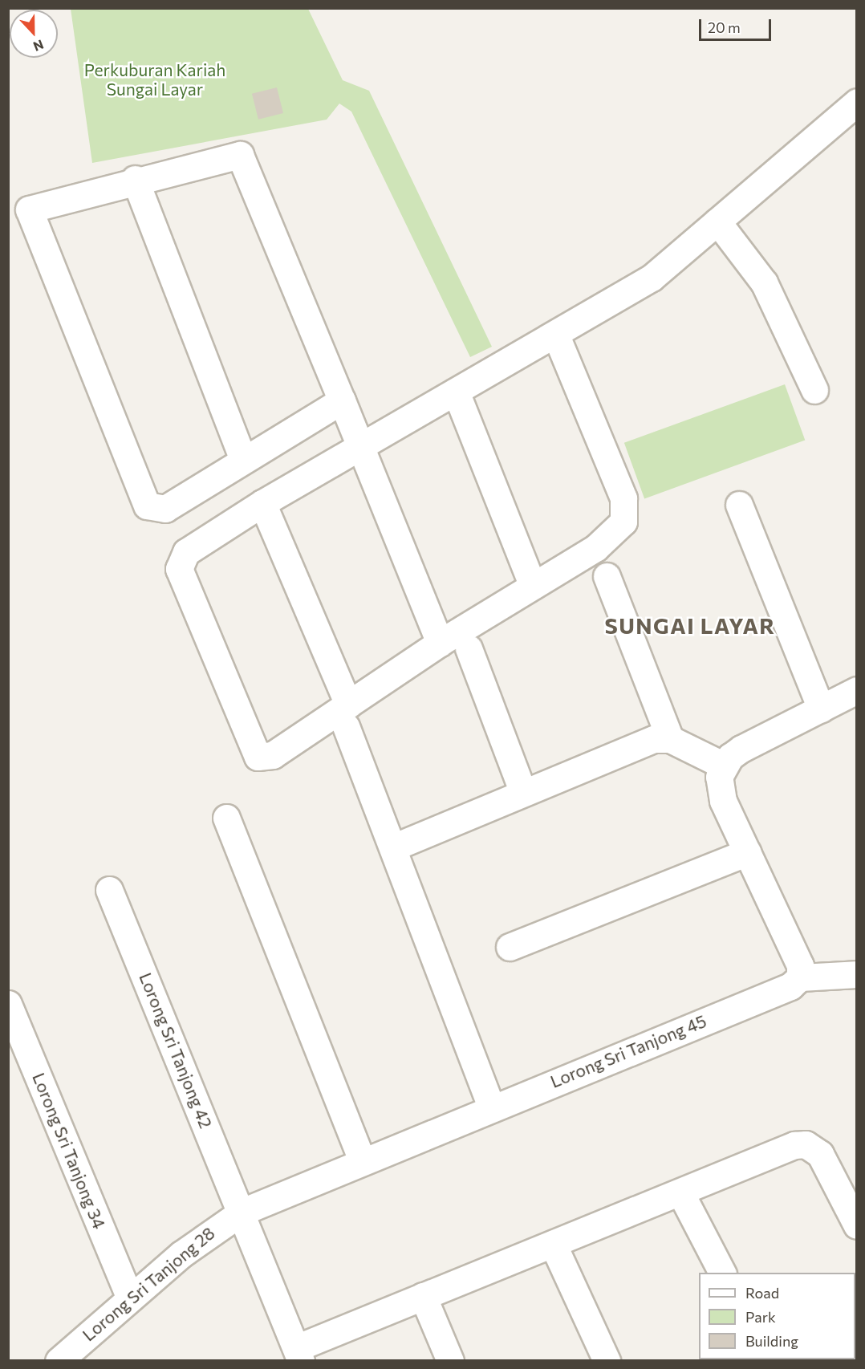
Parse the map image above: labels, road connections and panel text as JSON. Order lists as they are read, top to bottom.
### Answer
{
  "streets": {
    "street": [
      "Lorong Sri Tanjong 42",
      "Lorong Sri Tanjong 45",
      "Lorong Sri Tanjong 34",
      "Lorong Sri Tanjong 28"
    ]
  },
  "crossings": [
    ["Lorong Sri Tanjong 42", "Lorong Sri Tanjong 45"],
    ["Lorong Sri Tanjong 42", "Lorong Sri Tanjong 28"],
    ["Lorong Sri Tanjong 45", "Lorong Sri Tanjong 28"],
    ["Lorong Sri Tanjong 34", "Lorong Sri Tanjong 28"]
  ],
  "districts": ["SUNGAI LAYAR"],
  "parks": ["Perkuburan Kariah Sungai Layar"],
  "legend": ["Road", "Park", "Building"],
  "scale_bar": "20 m",
  "north": "bottom"
}
